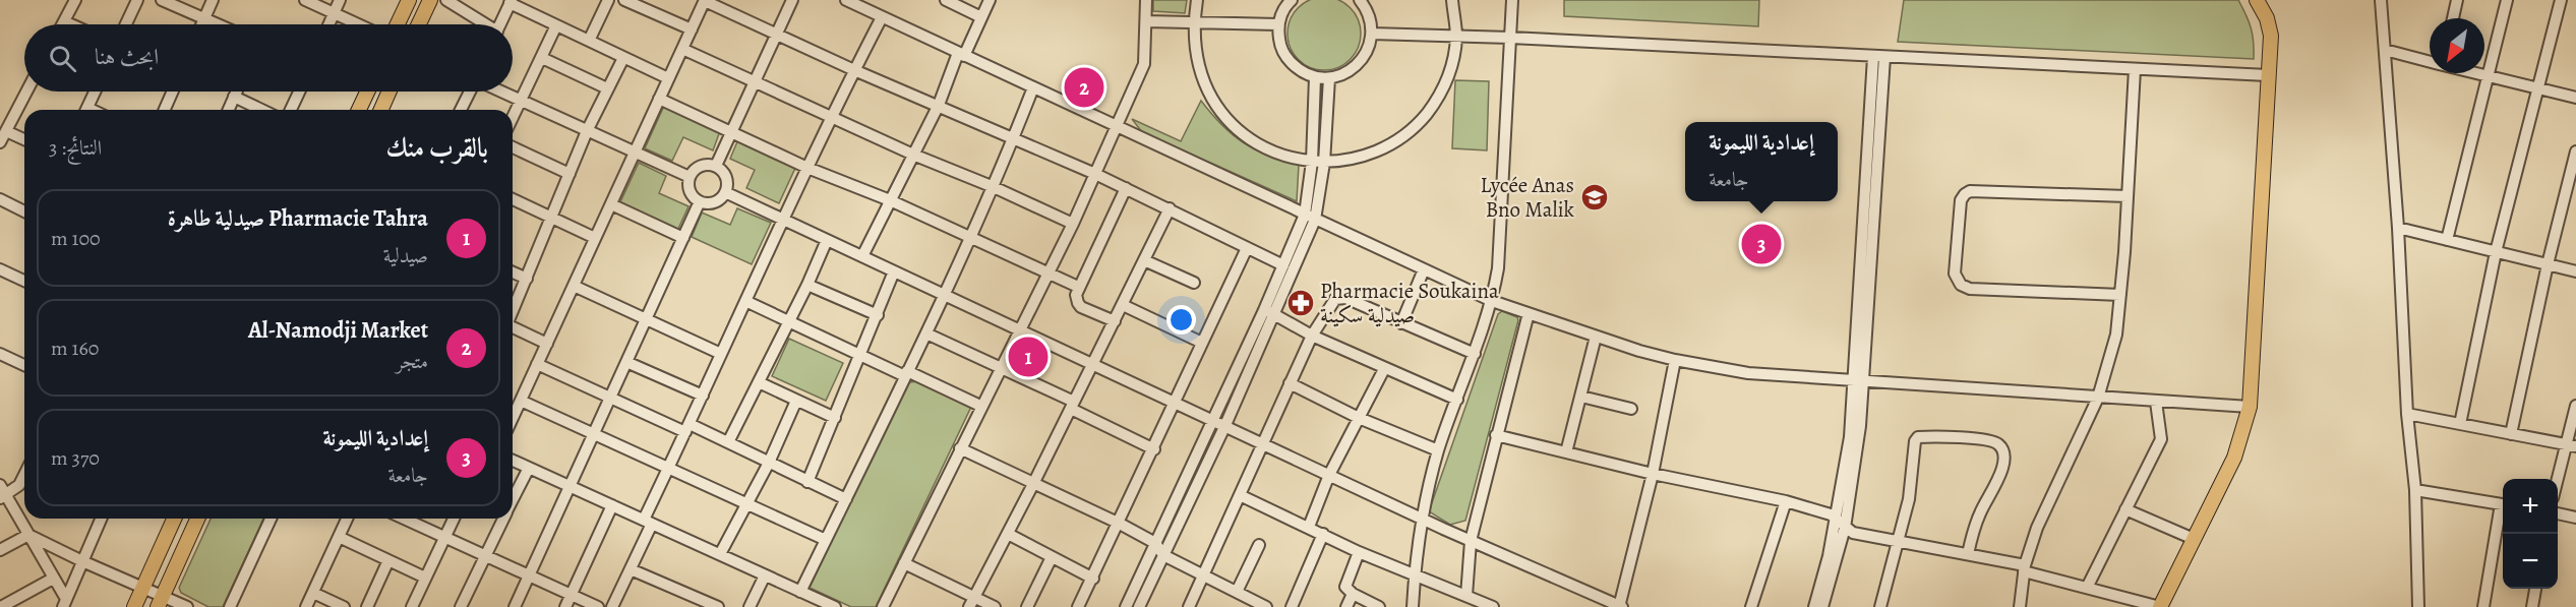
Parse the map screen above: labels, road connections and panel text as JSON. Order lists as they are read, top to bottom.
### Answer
{
  "places": {
    "school or university": ["Lycée Anas Bno Malik"],
    "pharmacy": ["Pharmacie Soukaina صيدلية سكينة"]
  },
  "north": "bottom left",
  "page": {
    "search": "ابحث هنا",
    "pins": ["2", "3", "1"],
    "heading": ["بالقرب منك", "النتائج: 3"],
    "popup": ["إعدادية الليمونة", "جامعة"],
    "list": [
      {
        "mark": "1",
        "name": "Pharmacie Tahra صيدلية طاهرة",
        "note": "صيدلية",
        "value": "100 m"
      },
      {
        "mark": "2",
        "name": "Al-Namodji Market",
        "note": "متجر",
        "value": "160 m"
      },
      {
        "mark": "3",
        "name": "إعدادية الليمونة",
        "note": "جامعة",
        "value": "370 m"
      }
    ],
    "map_buttons": ["+", "−"]
  }
}
